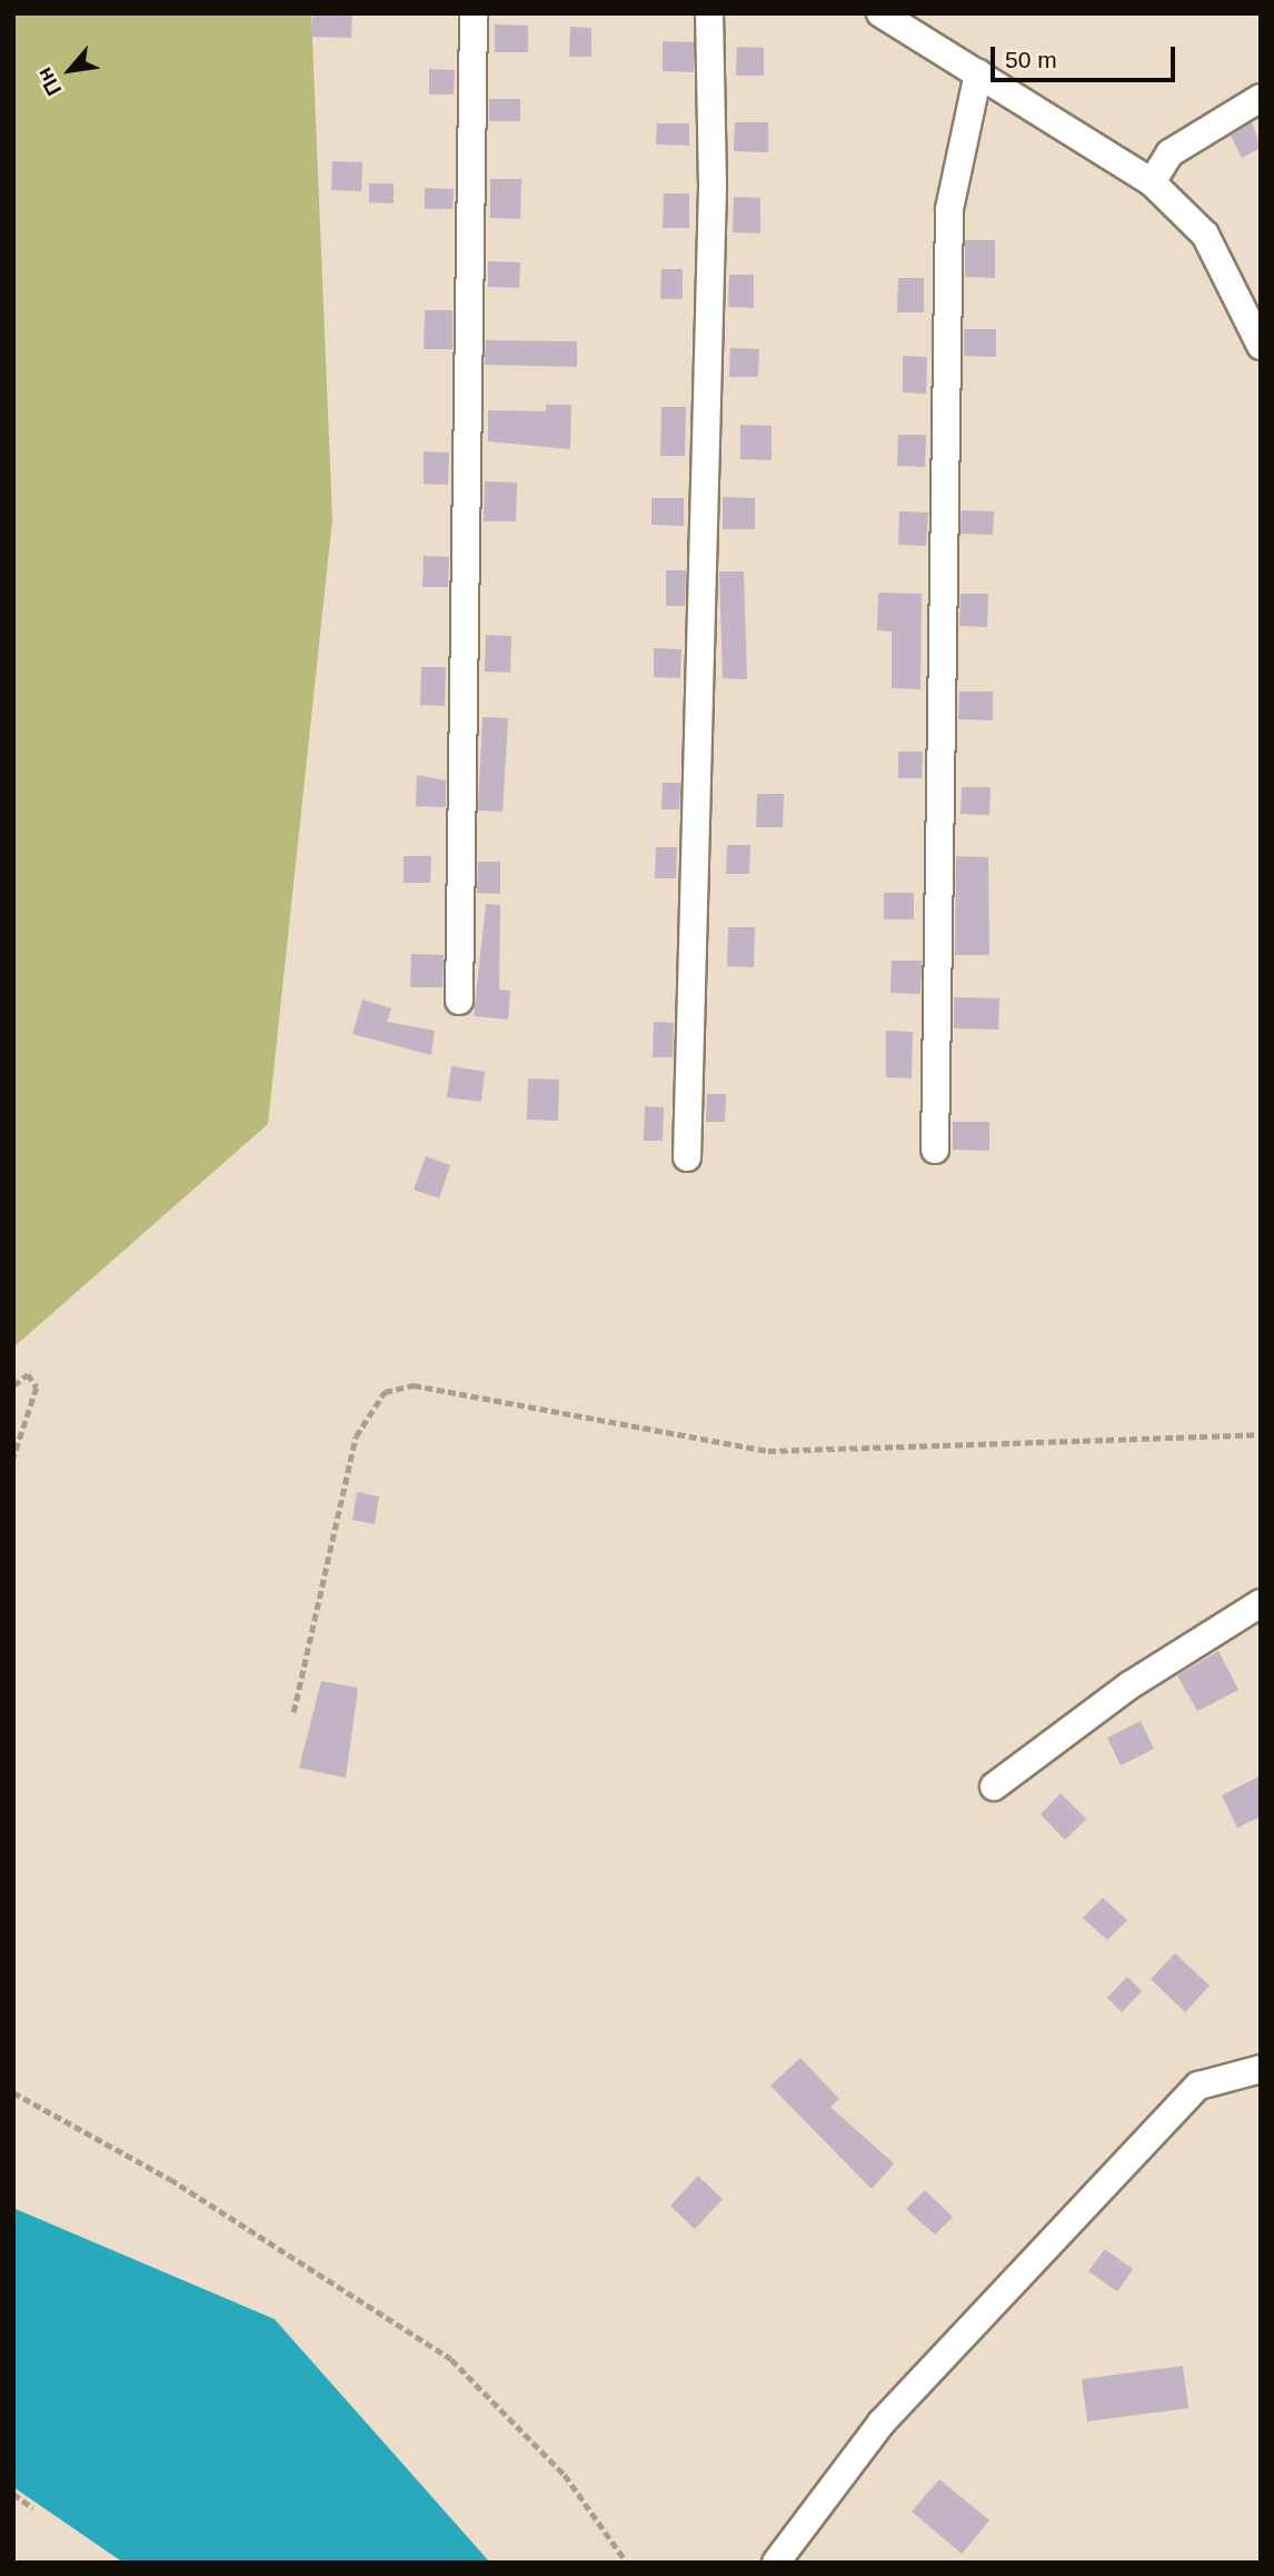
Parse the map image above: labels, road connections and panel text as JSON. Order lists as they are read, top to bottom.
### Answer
{
  "scale_bar": "50 m",
  "north": "bottom left"
}
